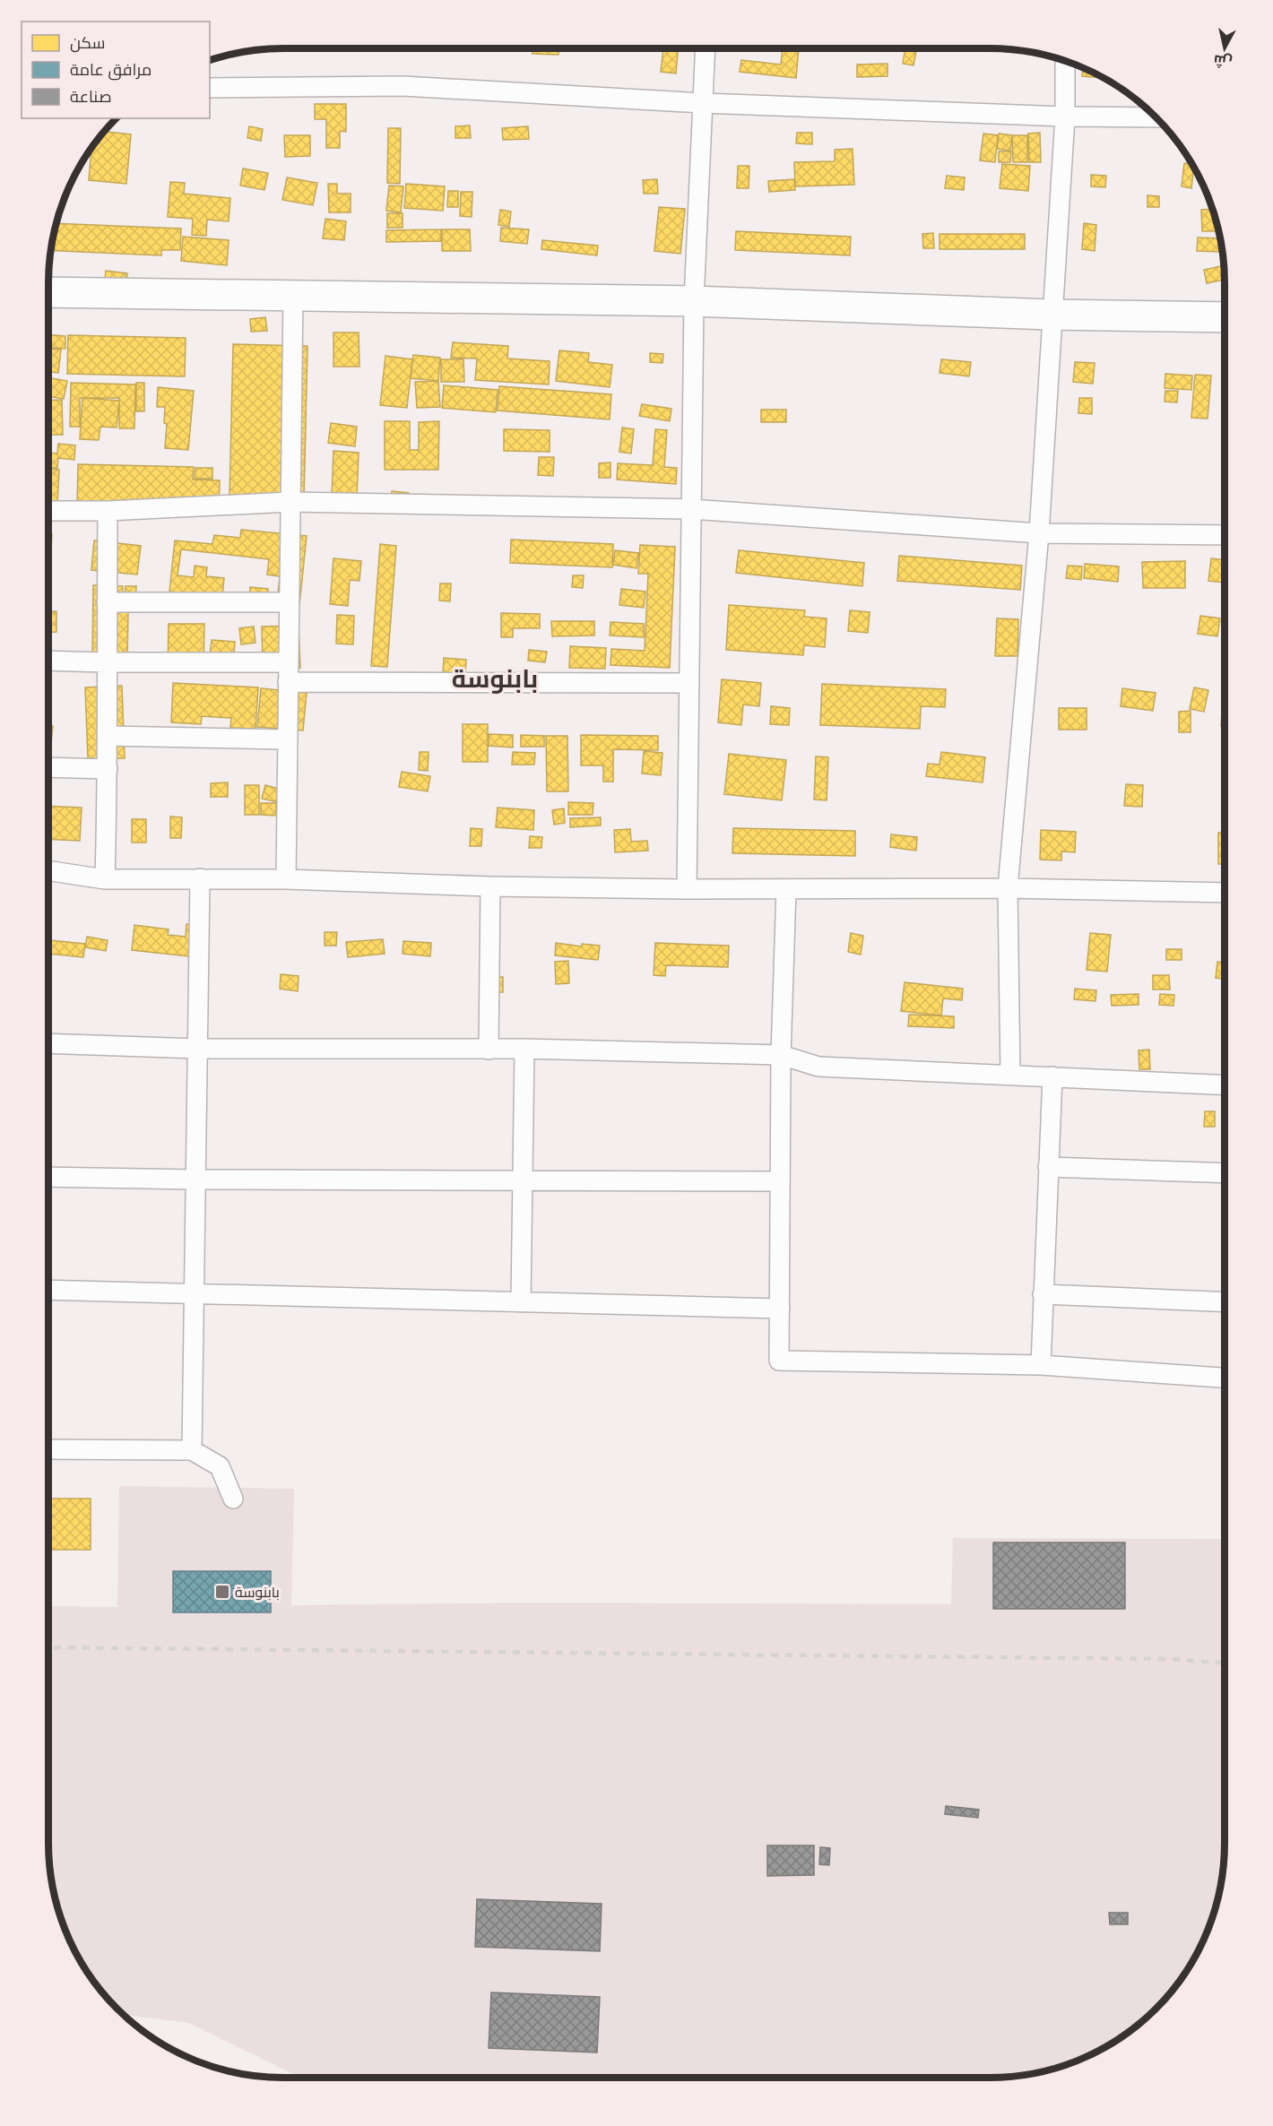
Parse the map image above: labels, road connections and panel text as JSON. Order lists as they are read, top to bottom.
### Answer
{
  "districts": ["بابنوسة"],
  "places": {
    "transit": ["بابنوسة"]
  },
  "legend": ["سكن", "مرافق عامة", "صناعة"],
  "north": "bottom"
}
